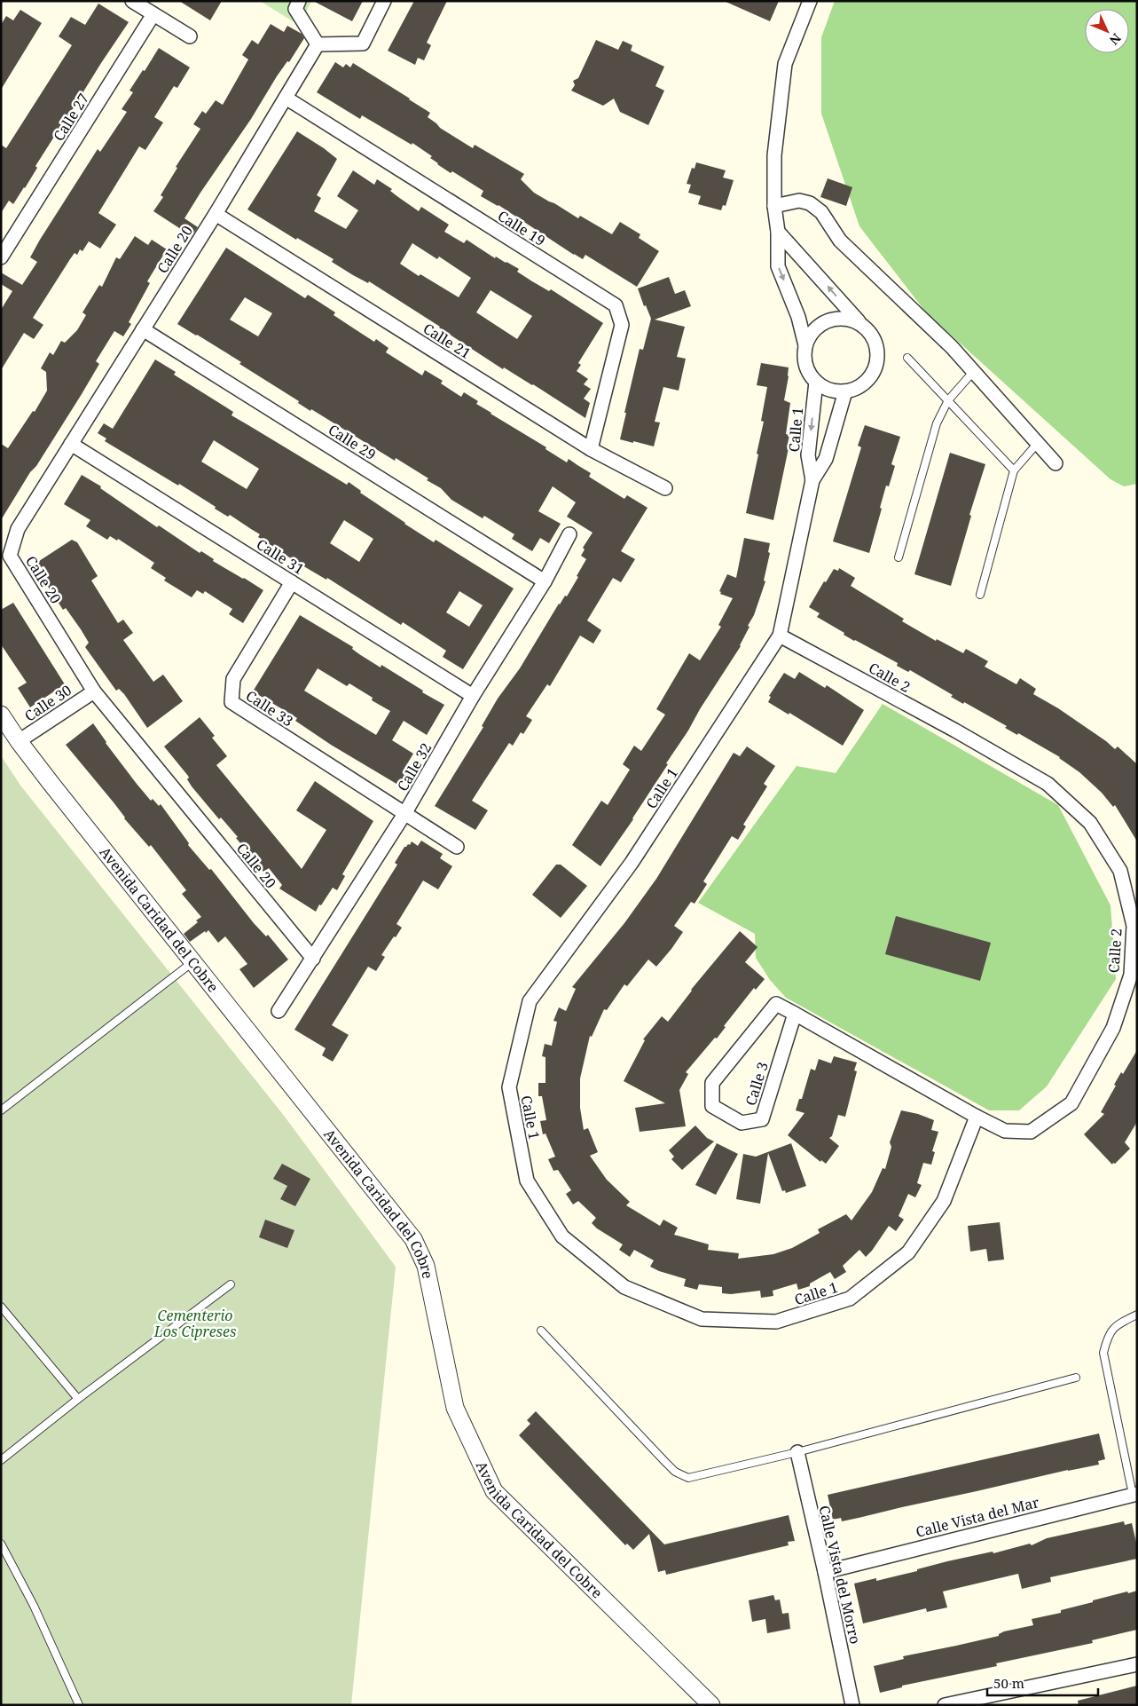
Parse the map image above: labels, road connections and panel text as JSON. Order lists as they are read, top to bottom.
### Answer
{
  "streets": {
    "street": [
      "Calle 27",
      "Calle 19",
      "Calle 20",
      "Calle 21",
      "Calle 1",
      "Calle 29",
      "Calle 31",
      "Calle 2",
      "Calle 30",
      "Calle 33",
      "Calle 32",
      "Avenida Caridad del Cobre",
      "Calle 3",
      "Calle Vista del Mar",
      "Calle Vista del Morro"
    ]
  },
  "crossings": [
    ["Calle 19", "Calle 20"],
    ["Calle 19", "Calle 21"],
    ["Calle 20", "Calle 21"],
    ["Calle 20", "Calle 29"],
    ["Calle 20", "Calle 31"],
    ["Calle 20", "Calle 30"],
    ["Calle 20", "Calle 32"],
    ["Calle 1", "Calle 2"],
    ["Calle 29", "Calle 32"],
    ["Calle 31", "Calle 33"],
    ["Calle 31", "Calle 32"],
    ["Calle 2", "Calle 3"],
    ["Calle 30", "Avenida Caridad del Cobre"],
    ["Calle 33", "Calle 32"],
    ["Calle Vista del Mar", "Calle Vista del Morro"]
  ],
  "parks": ["Cementerio Los Cipreses"],
  "scale_bar": "50 m",
  "north": "bottom right"
}
